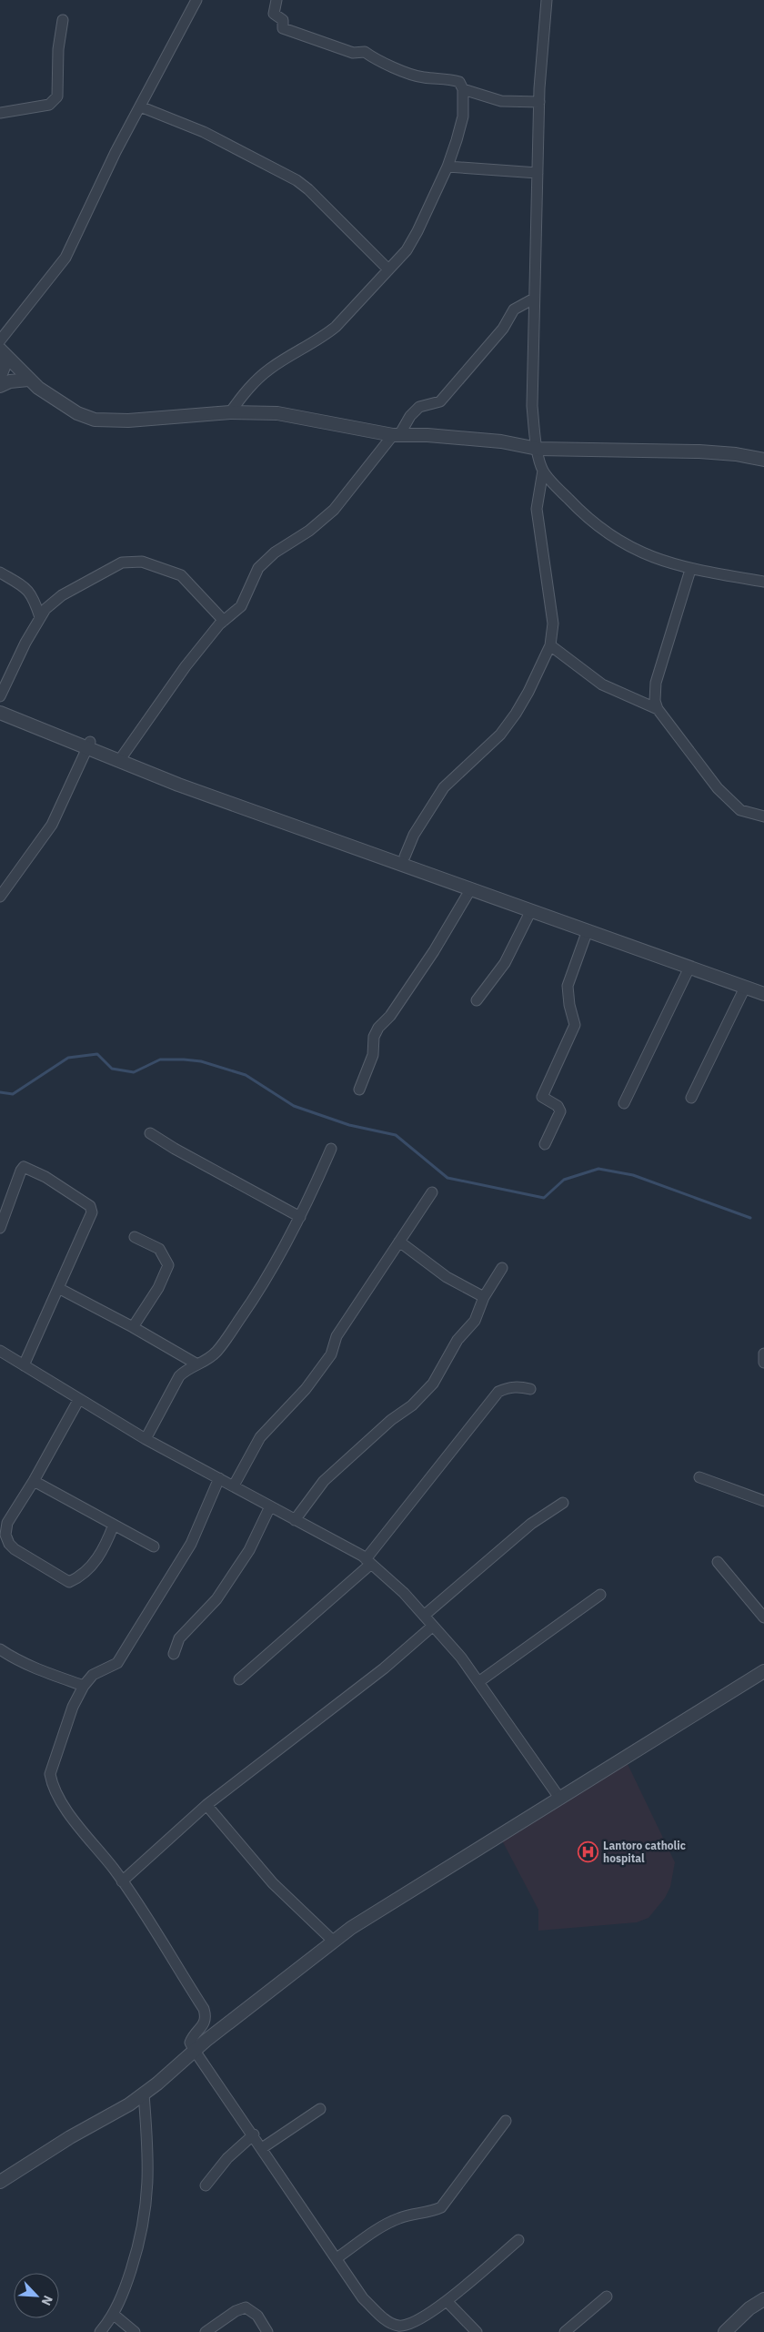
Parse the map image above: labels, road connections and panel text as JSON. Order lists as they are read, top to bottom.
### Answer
{
  "places": {
    "hospital": ["Lantoro catholic hospital"]
  },
  "north": "bottom right"
}
